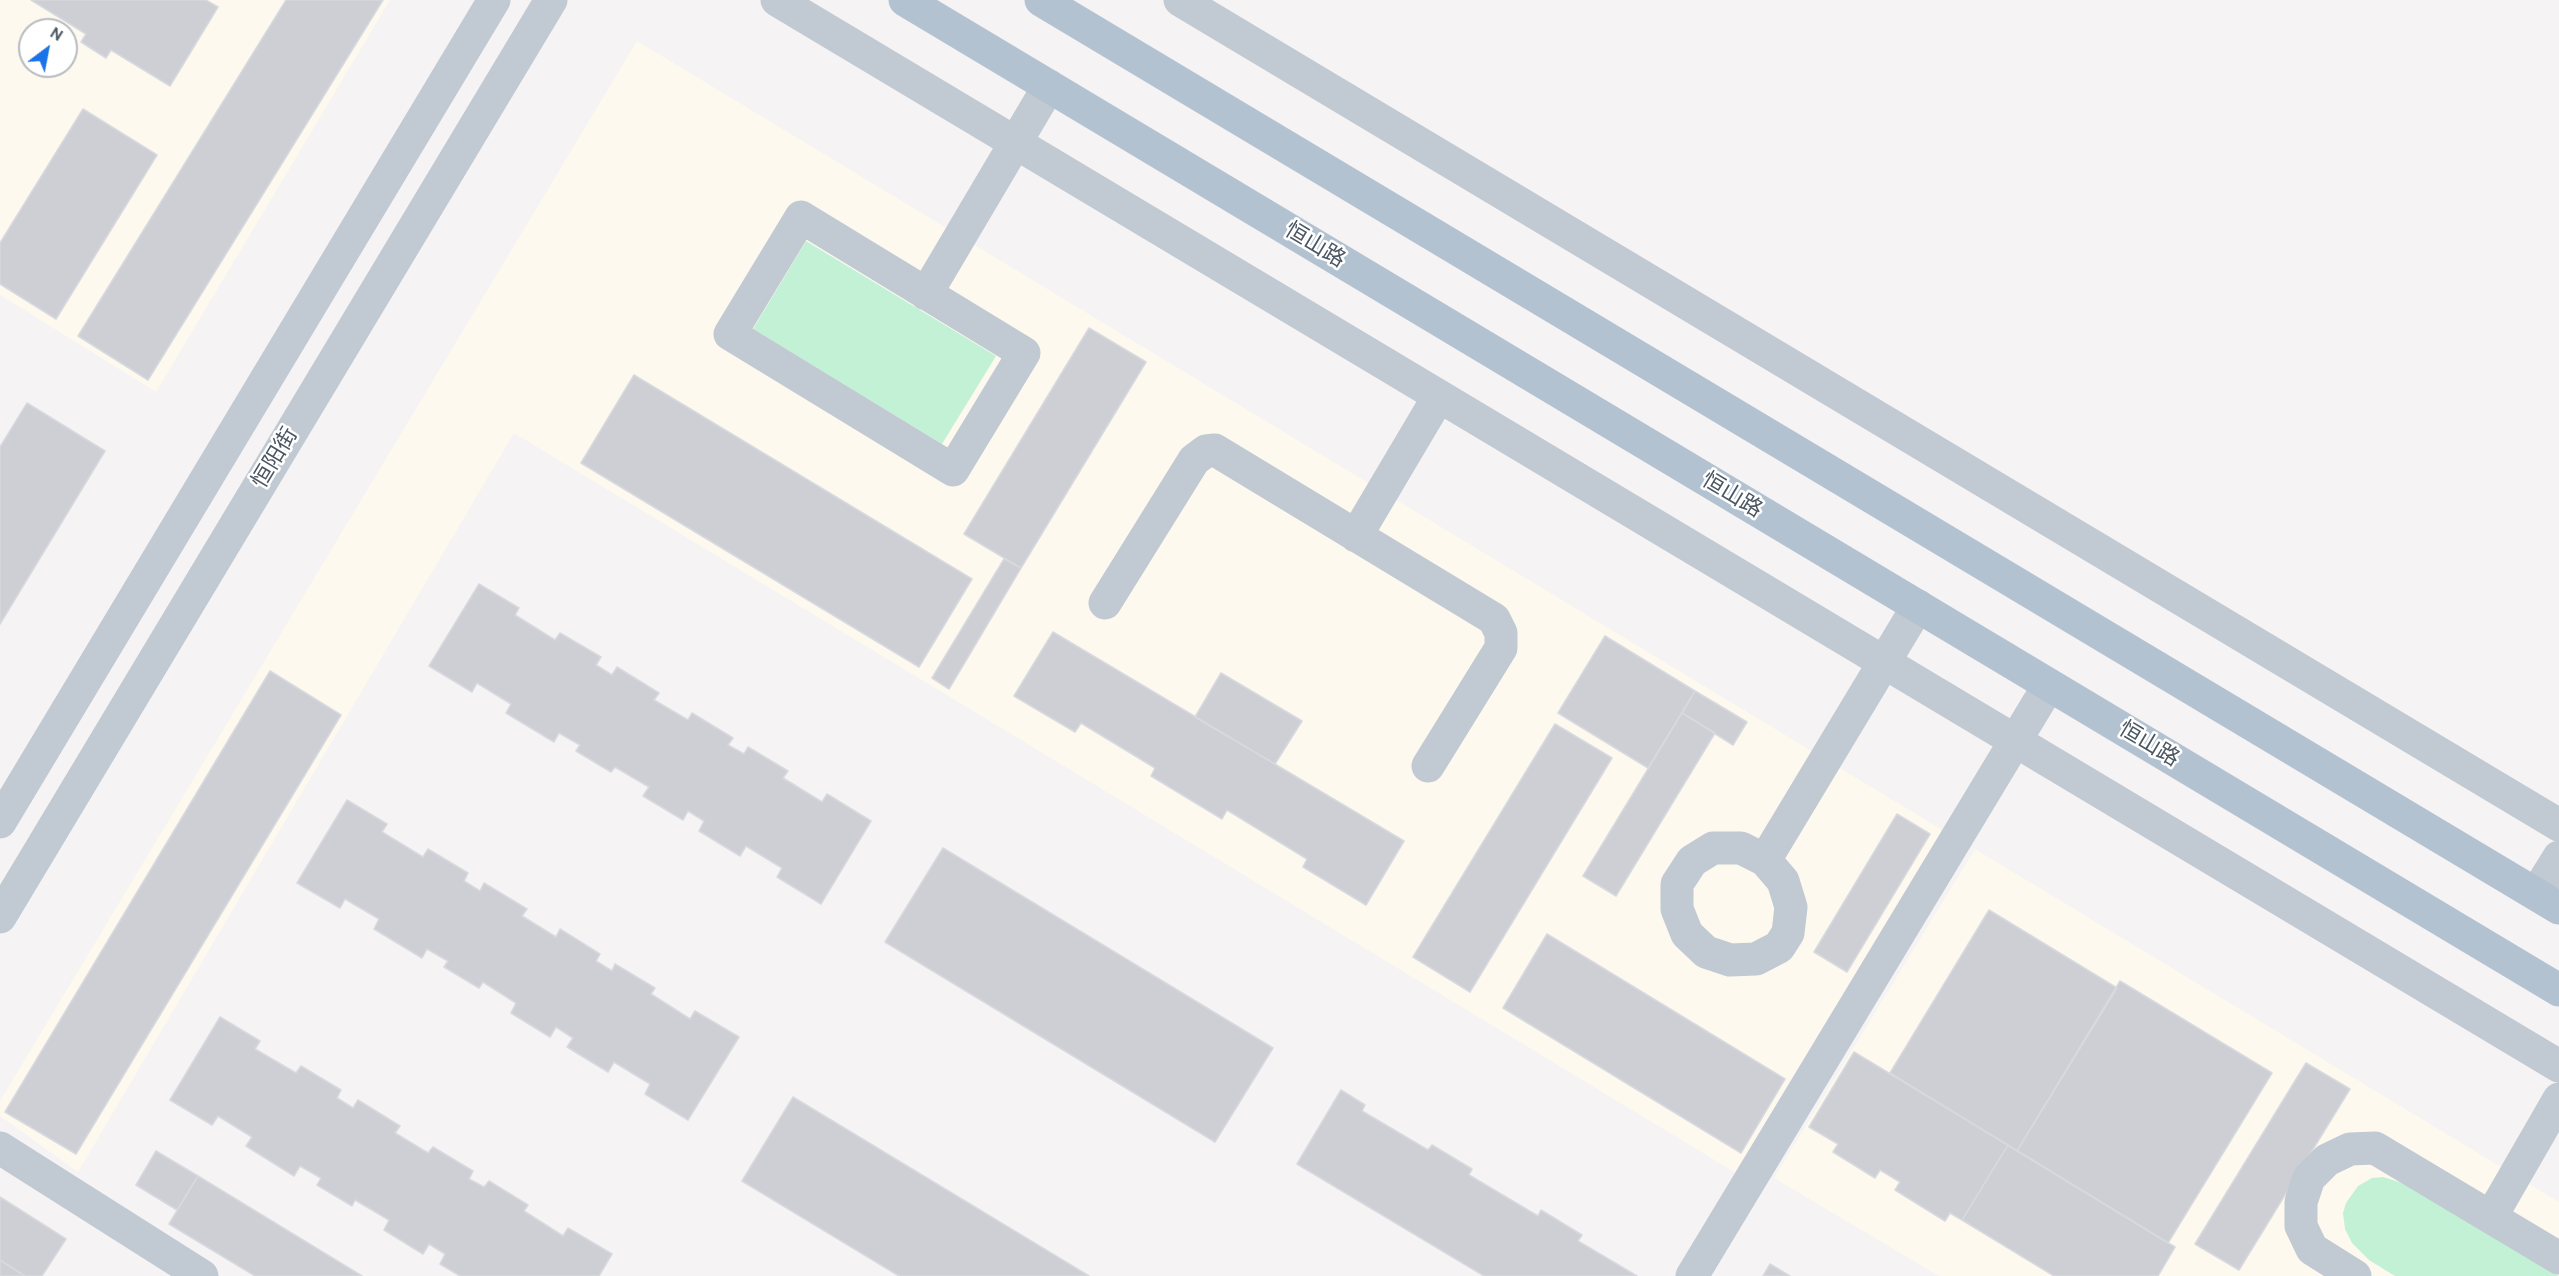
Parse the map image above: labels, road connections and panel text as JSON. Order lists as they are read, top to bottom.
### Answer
{
  "streets": {
    "main road": ["恒山路"],
    "street": ["恒阳街"]
  },
  "north": "top right"
}
